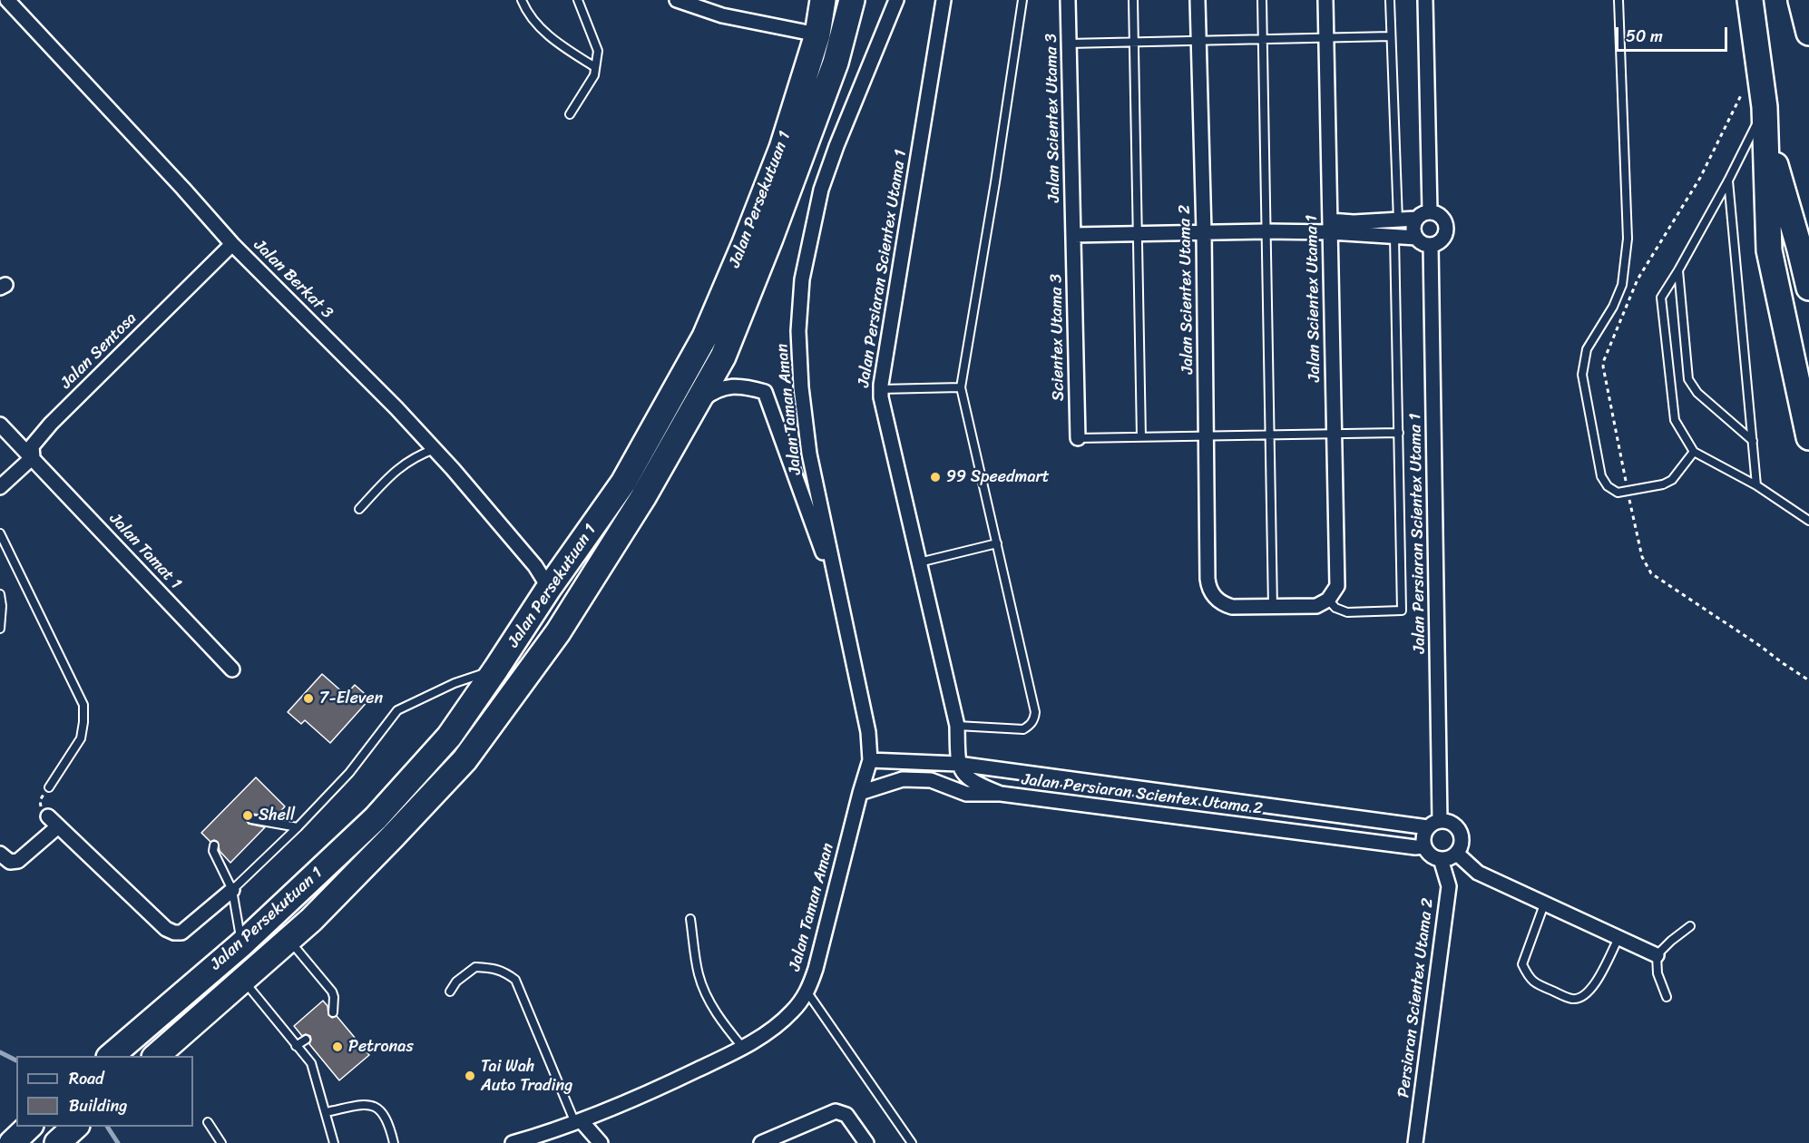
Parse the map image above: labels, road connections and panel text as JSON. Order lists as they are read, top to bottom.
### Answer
{
  "streets": {
    "highway": ["Jalan Persekutuan 1"],
    "street": [
      "Jalan Scientex Utama 3",
      "Jalan Persiaran Scientex Utama 1",
      "Jalan Berkat 3",
      "Jalan Scientex Utama 2",
      "Jalan Scientex Utama 1",
      "Scientex Utama 3",
      "Jalan Sentosa",
      "Jalan Taman Aman",
      "Jalan Tamat 1",
      "Jalan Persiaran Scientex Utama 2",
      "Persiaran Scientex Utama 2"
    ]
  },
  "crossings": [
    ["Jalan Scientex Utama 3", "Scientex Utama 3"],
    ["Jalan Persekutuan 1", "Jalan Berkat 3"],
    ["Jalan Persekutuan 1", "Jalan Taman Aman"],
    ["Jalan Persiaran Scientex Utama 1", "Jalan Persiaran Scientex Utama 2"],
    ["Jalan Persiaran Scientex Utama 1", "Persiaran Scientex Utama 2"],
    ["Jalan Berkat 3", "Jalan Sentosa"],
    ["Jalan Sentosa", "Jalan Tamat 1"],
    ["Jalan Taman Aman", "Jalan Persiaran Scientex Utama 2"],
    ["Jalan Persiaran Scientex Utama 2", "Persiaran Scientex Utama 2"]
  ],
  "places": [
    "99 Speedmart",
    "7-Eleven",
    "Shell",
    "Petronas",
    "Tai Wah Auto Trading"
  ],
  "legend": ["Road", "Building"],
  "scale_bar": "50 m"
}
